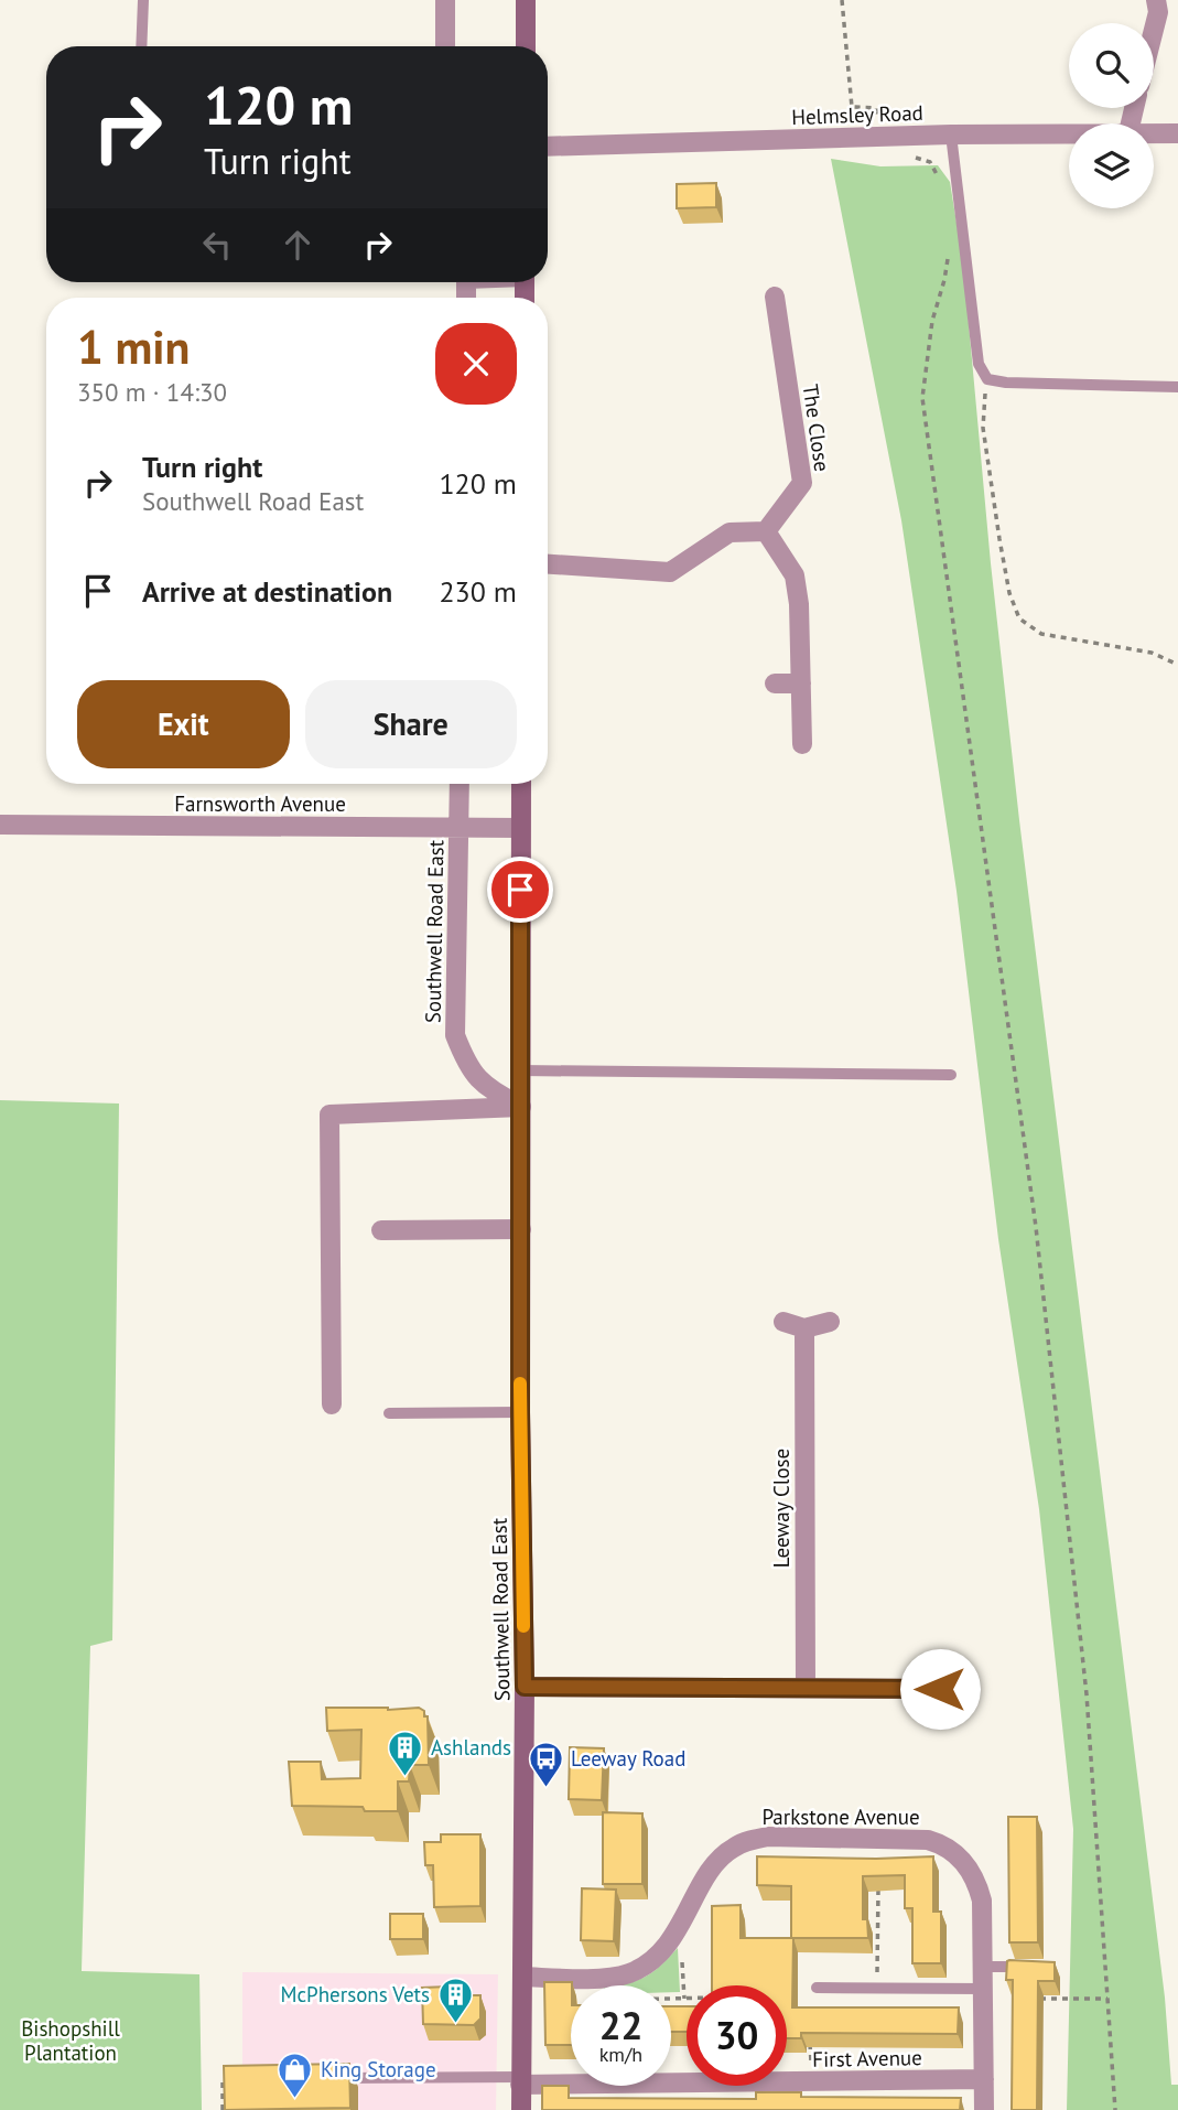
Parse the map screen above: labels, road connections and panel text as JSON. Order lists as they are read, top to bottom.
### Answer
{
  "streets": {
    "main road": ["Southwell Road East"],
    "street": [
      "Helmsley Road",
      "The Close",
      "Farnsworth Avenue",
      "Leeway Close",
      "Parkstone Avenue",
      "First Avenue"
    ]
  },
  "crossings": [
    ["Farnsworth Avenue", "Southwell Road East"],
    ["Southwell Road East", "Parkstone Avenue"],
    ["Southwell Road East", "First Avenue"],
    ["Parkstone Avenue", "First Avenue"]
  ],
  "parks": ["Bishopshill Plantation"],
  "places": {
    "building": ["Ashlands", "McPhersons Vets"],
    "bus stop": ["Leeway Road"],
    "shop": ["King Storage"]
  },
  "page": {
    "turn": ["120 m", "Turn right"],
    "heading": ["1 min", "350 m · 14:30"],
    "list": [
      {
        "name": "Turn right",
        "note": "Southwell Road East",
        "value": "120 m"
      },
      {
        "name": "Arrive at destination",
        "value": "230 m"
      }
    ],
    "buttons": ["Exit", "Share"],
    "speed": "22 km/h",
    "limit": "30"
  }
}
